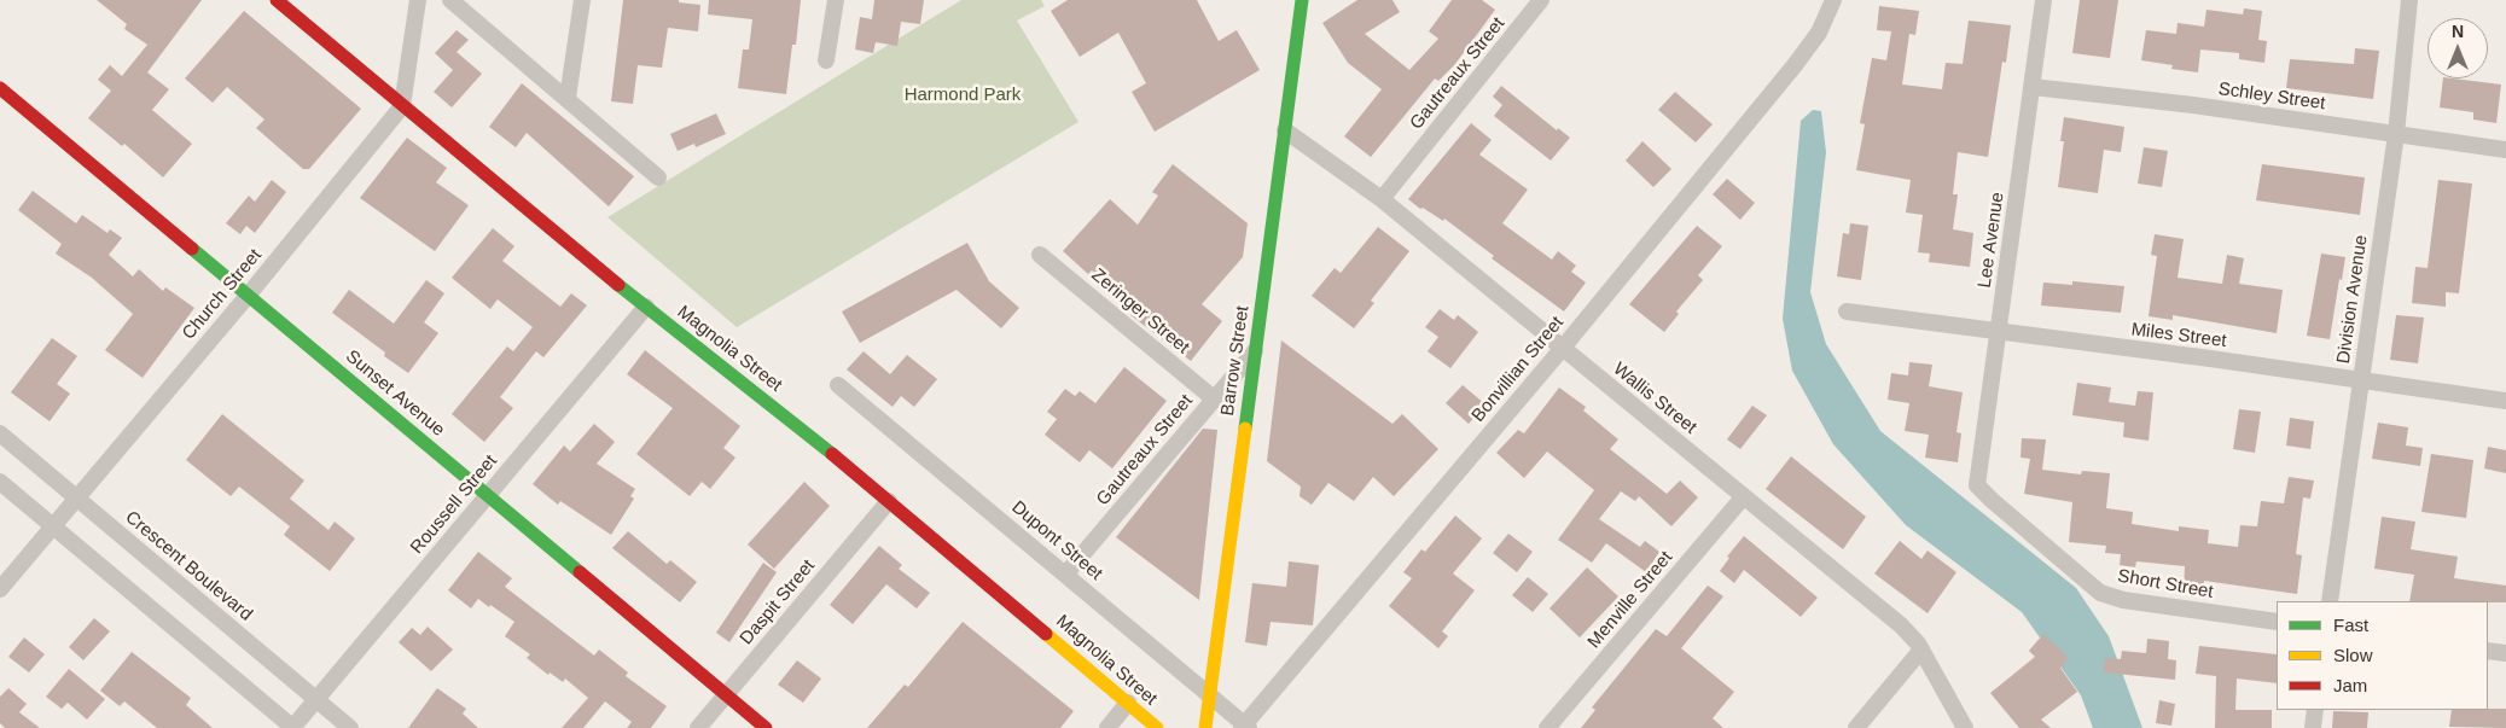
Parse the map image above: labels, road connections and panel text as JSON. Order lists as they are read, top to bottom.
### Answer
{
  "streets": {
    "street": [
      "Gautreaux Street",
      "Schley Street",
      "Lee Avenue",
      "Church Street",
      "Division Avenue",
      "Zeringer Street",
      "Miles Street",
      "Magnolia Street",
      "Barrow Street",
      "Bonvillian Street",
      "Sunset Avenue",
      "Wallis Street",
      "Roussell Street",
      "Dupont Street",
      "Crescent Boulevard",
      "Short Street",
      "Menville Street",
      "Daspit Street"
    ]
  },
  "crossings": [
    ["Gautreaux Street", "Zeringer Street"],
    ["Gautreaux Street", "Barrow Street"],
    ["Gautreaux Street", "Wallis Street"],
    ["Gautreaux Street", "Dupont Street"],
    ["Schley Street", "Lee Avenue"],
    ["Schley Street", "Division Avenue"],
    ["Lee Avenue", "Miles Street"],
    ["Lee Avenue", "Short Street"],
    ["Church Street", "Magnolia Street"],
    ["Church Street", "Sunset Avenue"],
    ["Church Street", "Crescent Boulevard"],
    ["Division Avenue", "Miles Street"],
    ["Magnolia Street", "Roussell Street"],
    ["Magnolia Street", "Daspit Street"],
    ["Barrow Street", "Wallis Street"],
    ["Barrow Street", "Dupont Street"],
    ["Bonvillian Street", "Wallis Street"],
    ["Bonvillian Street", "Dupont Street"],
    ["Sunset Avenue", "Roussell Street"],
    ["Sunset Avenue", "Daspit Street"],
    ["Wallis Street", "Menville Street"],
    ["Roussell Street", "Crescent Boulevard"]
  ],
  "parks": ["Harmond Park"],
  "legend": ["Fast", "Slow", "Jam"],
  "north": "top"
}
